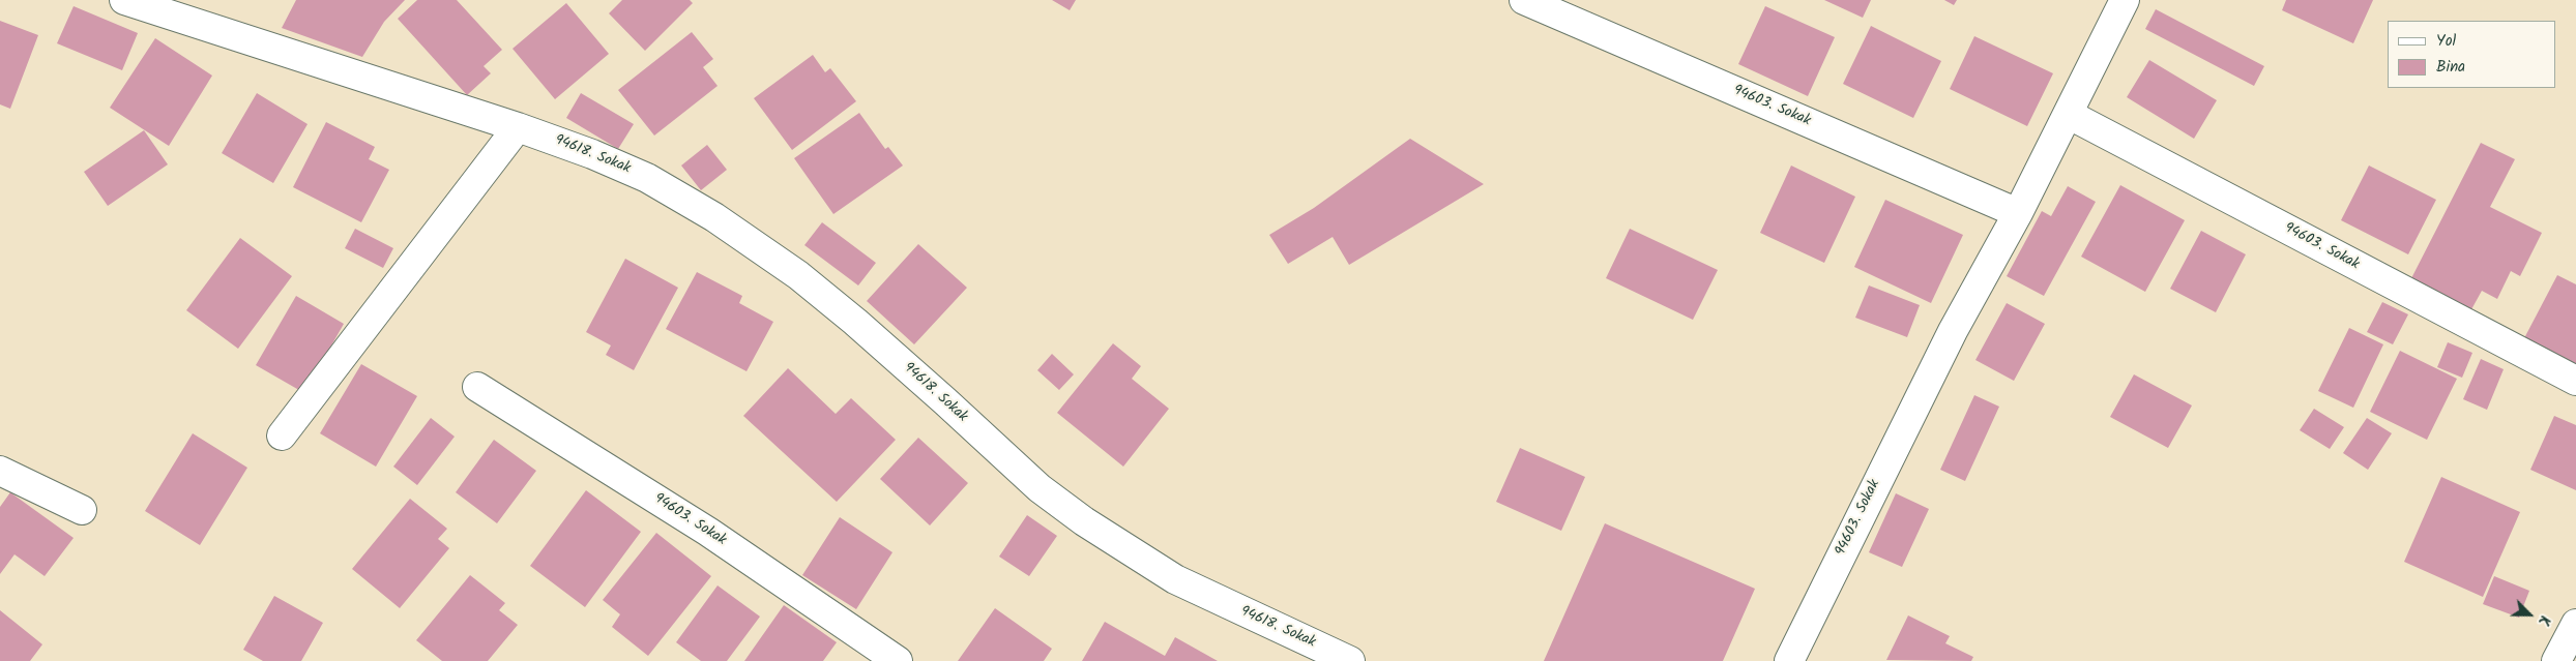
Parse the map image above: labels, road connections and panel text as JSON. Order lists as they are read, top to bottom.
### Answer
{
  "streets": {
    "street": ["94603. Sokak", "94618. Sokak"]
  },
  "legend": ["Yol", "Bina"],
  "north": "bottom right"
}
